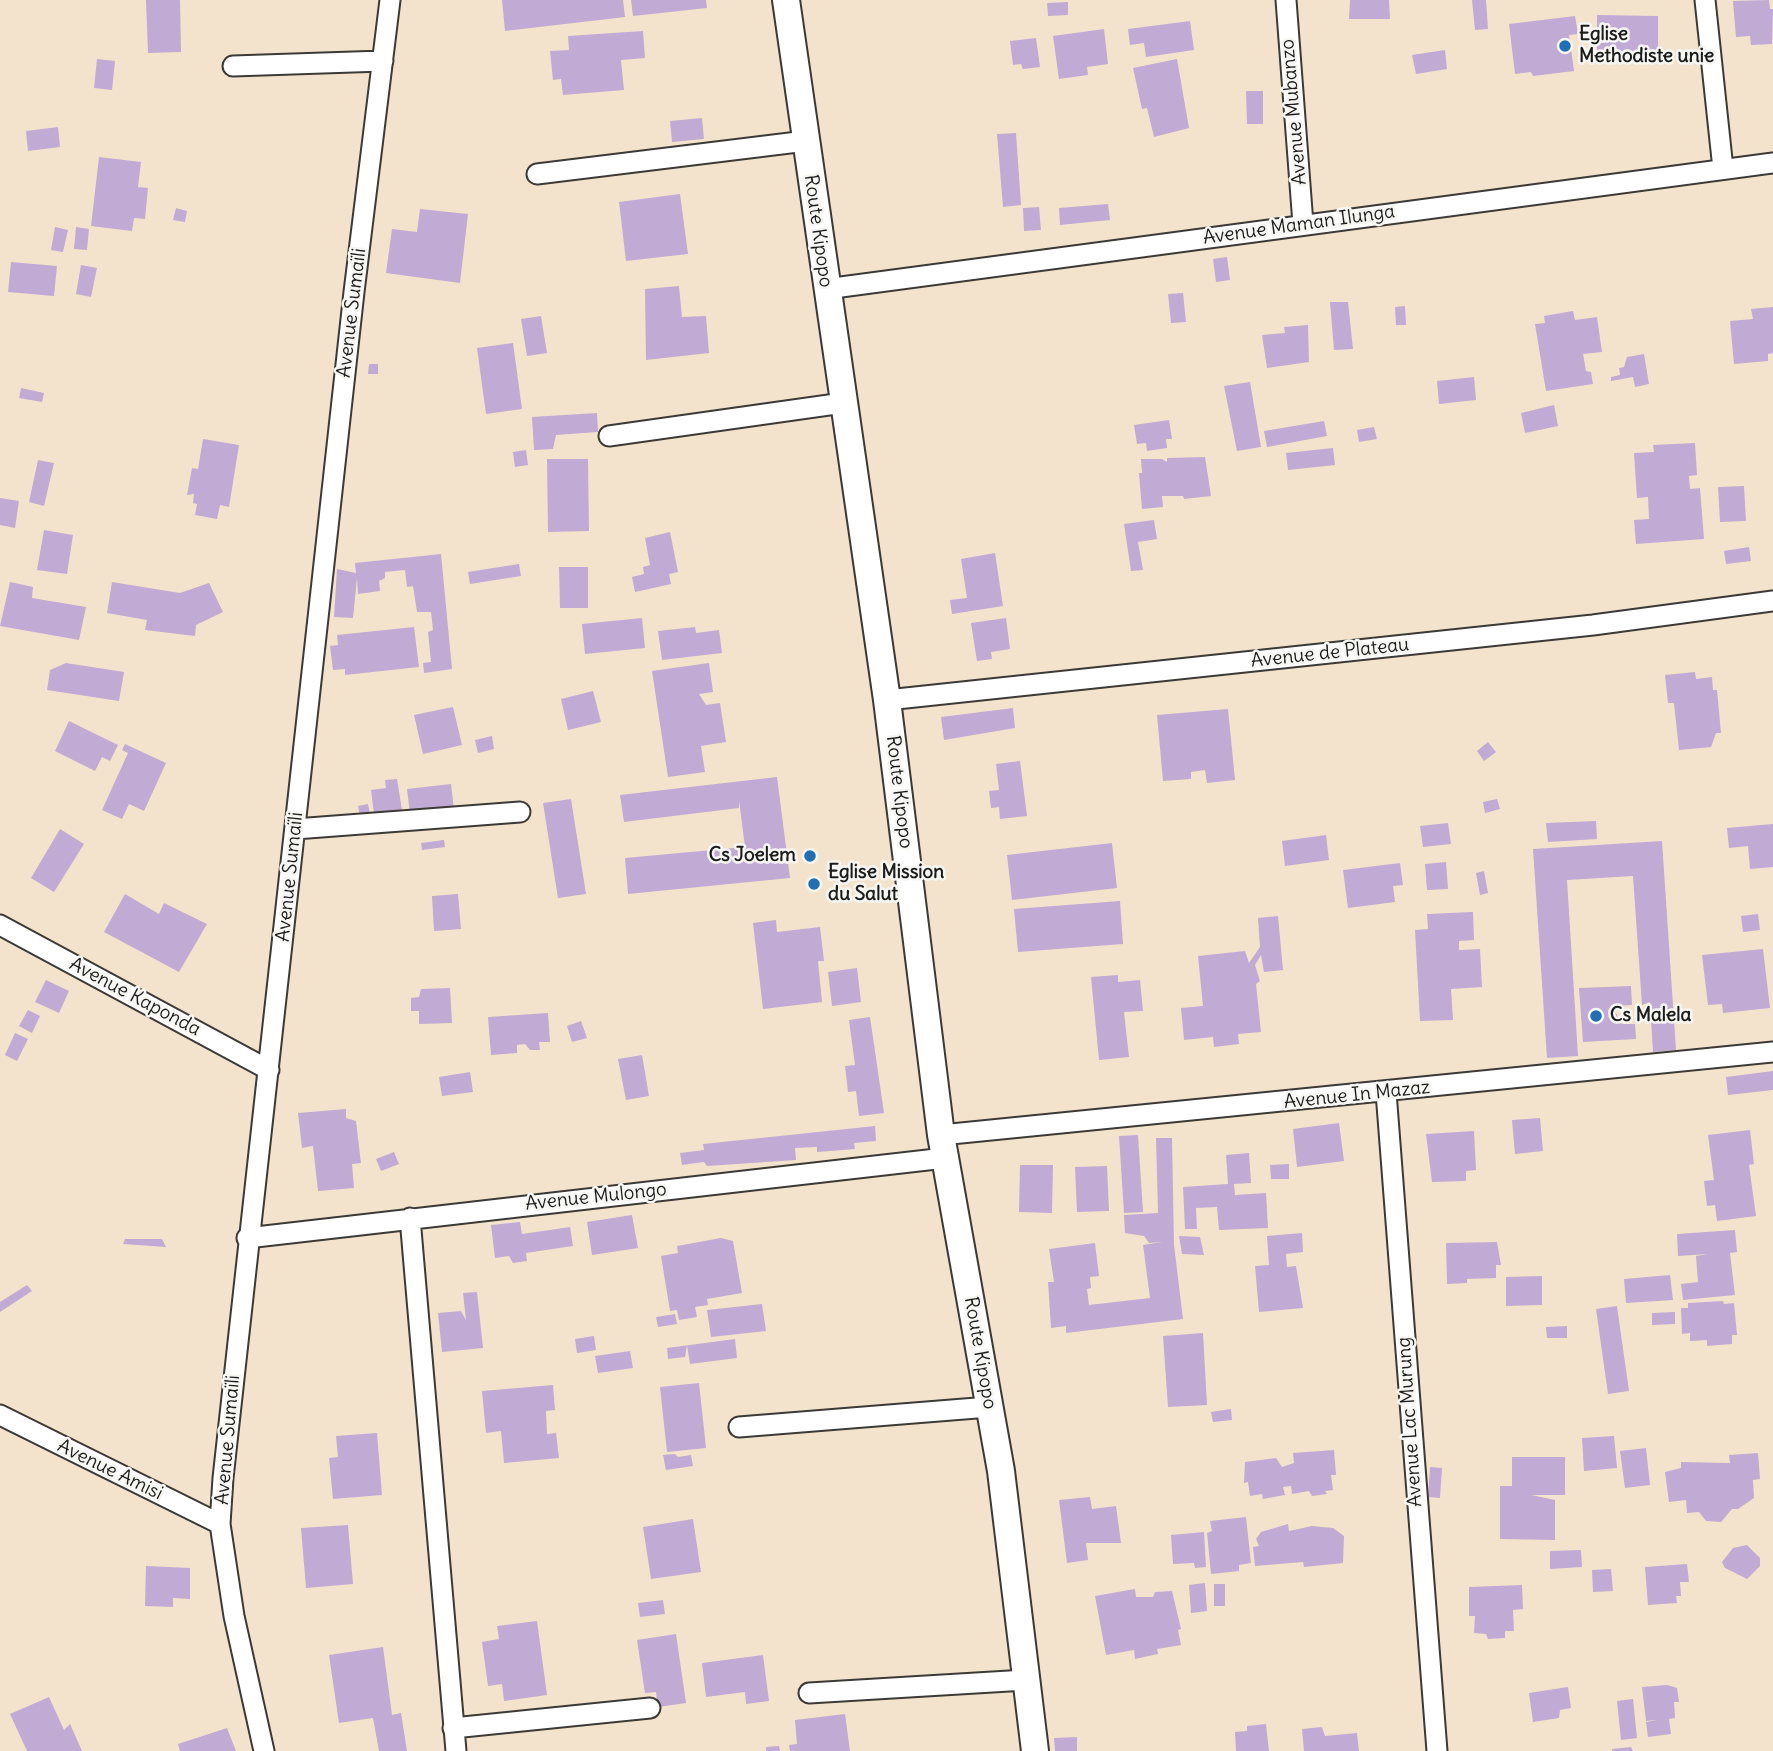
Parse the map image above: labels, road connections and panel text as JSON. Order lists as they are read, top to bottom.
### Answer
{
  "streets": {
    "main road": ["Route Kipopo"],
    "street": [
      "Avenue Mubanzo",
      "Avenue Maman Ilunga",
      "Avenue Sumaïli",
      "Avenue de Plateau",
      "Avenue Kaponda",
      "Avenue In Mazaz",
      "Avenue Mulongo",
      "Avenue Lac Murung",
      "Avenue Amisi"
    ]
  },
  "crossings": [
    ["Avenue Mubanzo", "Avenue Maman Ilunga"],
    ["Avenue Maman Ilunga", "Route Kipopo"],
    ["Route Kipopo", "Avenue de Plateau"],
    ["Route Kipopo", "Avenue In Mazaz"],
    ["Route Kipopo", "Avenue Mulongo"],
    ["Avenue Sumaïli", "Avenue Kaponda"],
    ["Avenue Sumaïli", "Avenue Mulongo"],
    ["Avenue Sumaïli", "Avenue Amisi"],
    ["Avenue In Mazaz", "Avenue Mulongo"],
    ["Avenue In Mazaz", "Avenue Lac Murung"]
  ],
  "places": [
    "Eglise Methodiste unie",
    "Cs Joelem",
    "Eglise Mission du Salut",
    "Cs Malela"
  ]
}
